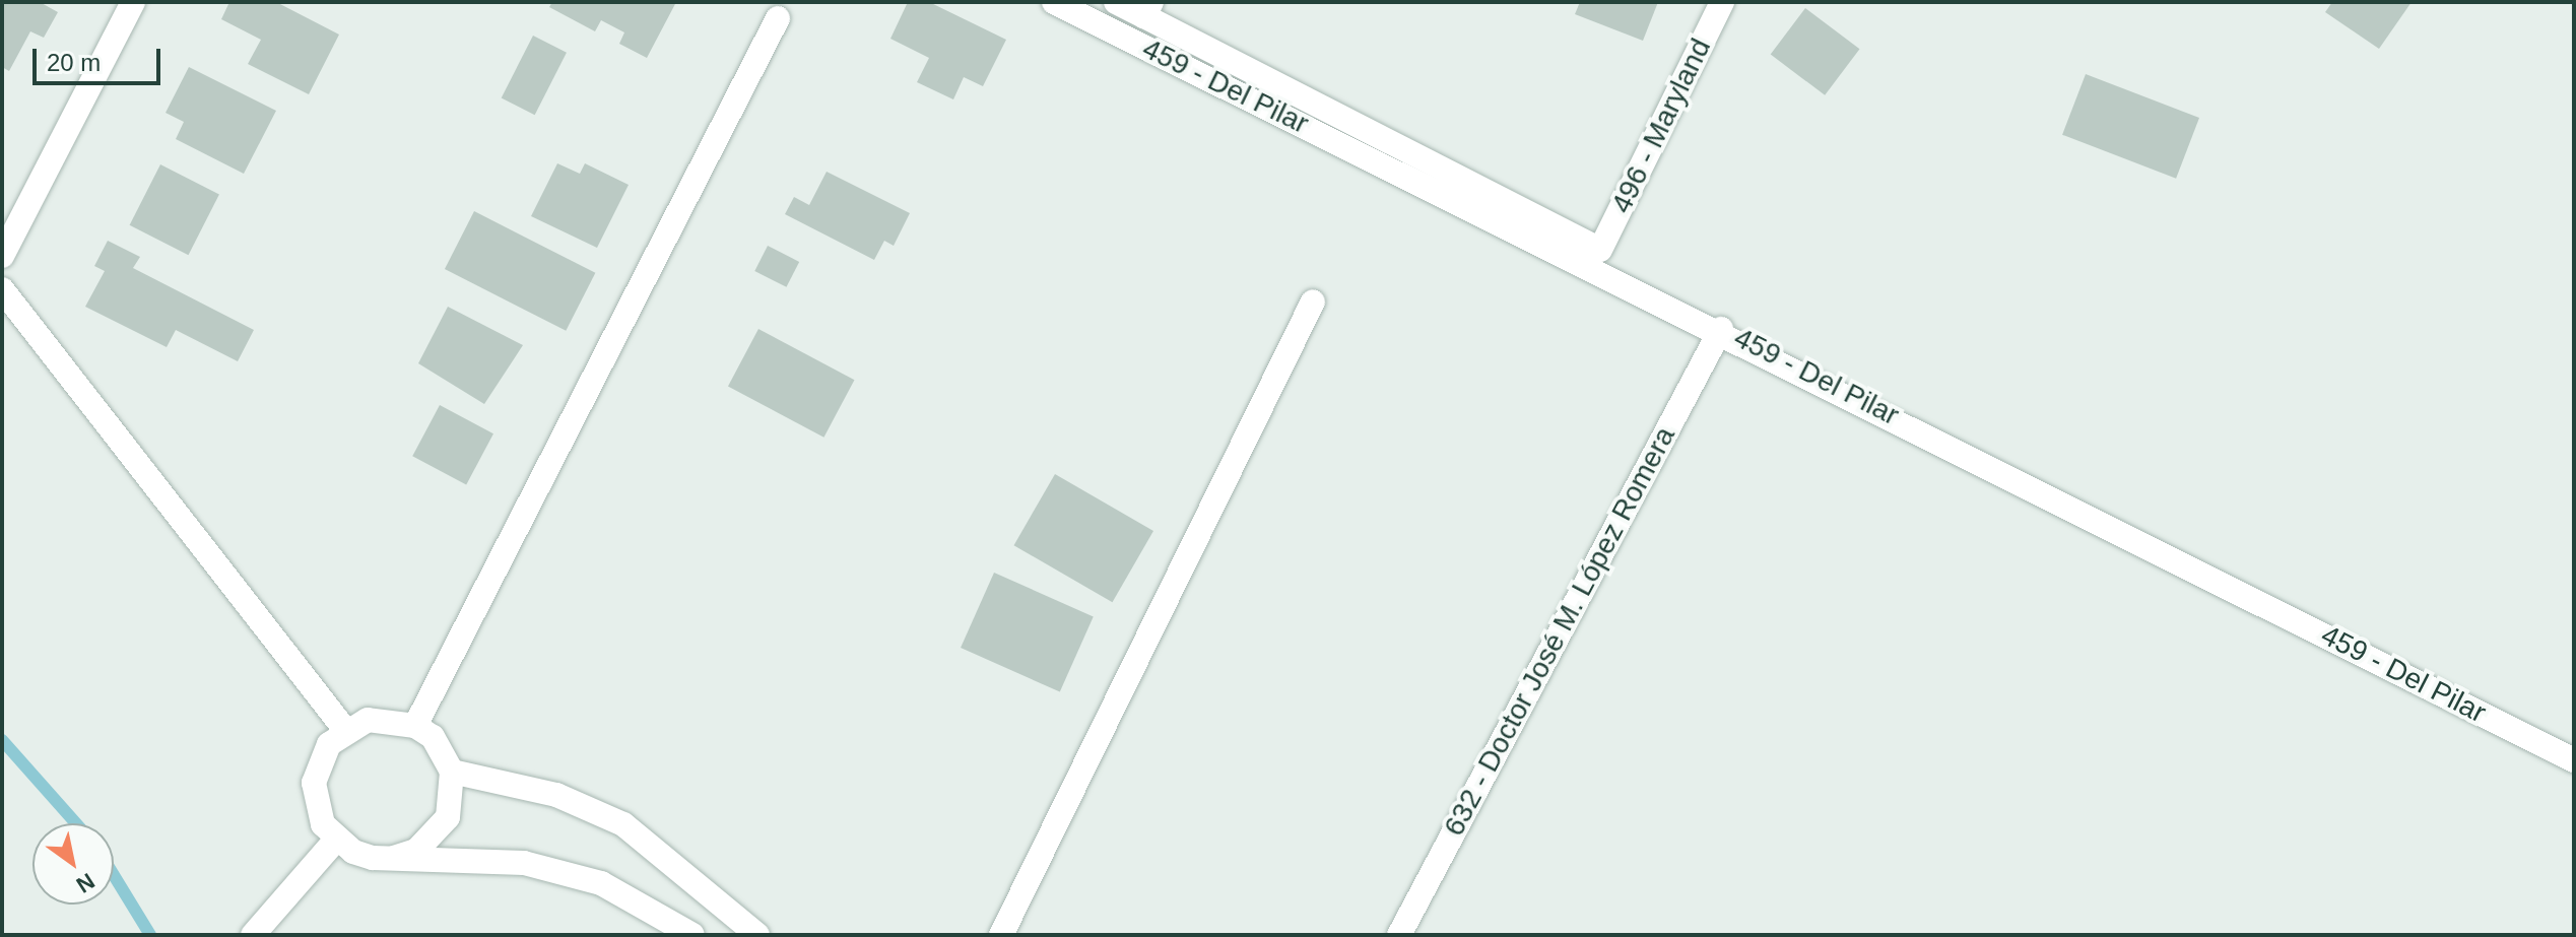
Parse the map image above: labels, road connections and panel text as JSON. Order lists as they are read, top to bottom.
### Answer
{
  "streets": {
    "street": ["459 - Del Pilar", "496 - Maryland", "632 - Doctor José M. López Romera"]
  },
  "crossings": [
    ["459 - Del Pilar", "632 - Doctor José M. López Romera"]
  ],
  "scale_bar": "20 m",
  "north": "bottom right"
}
